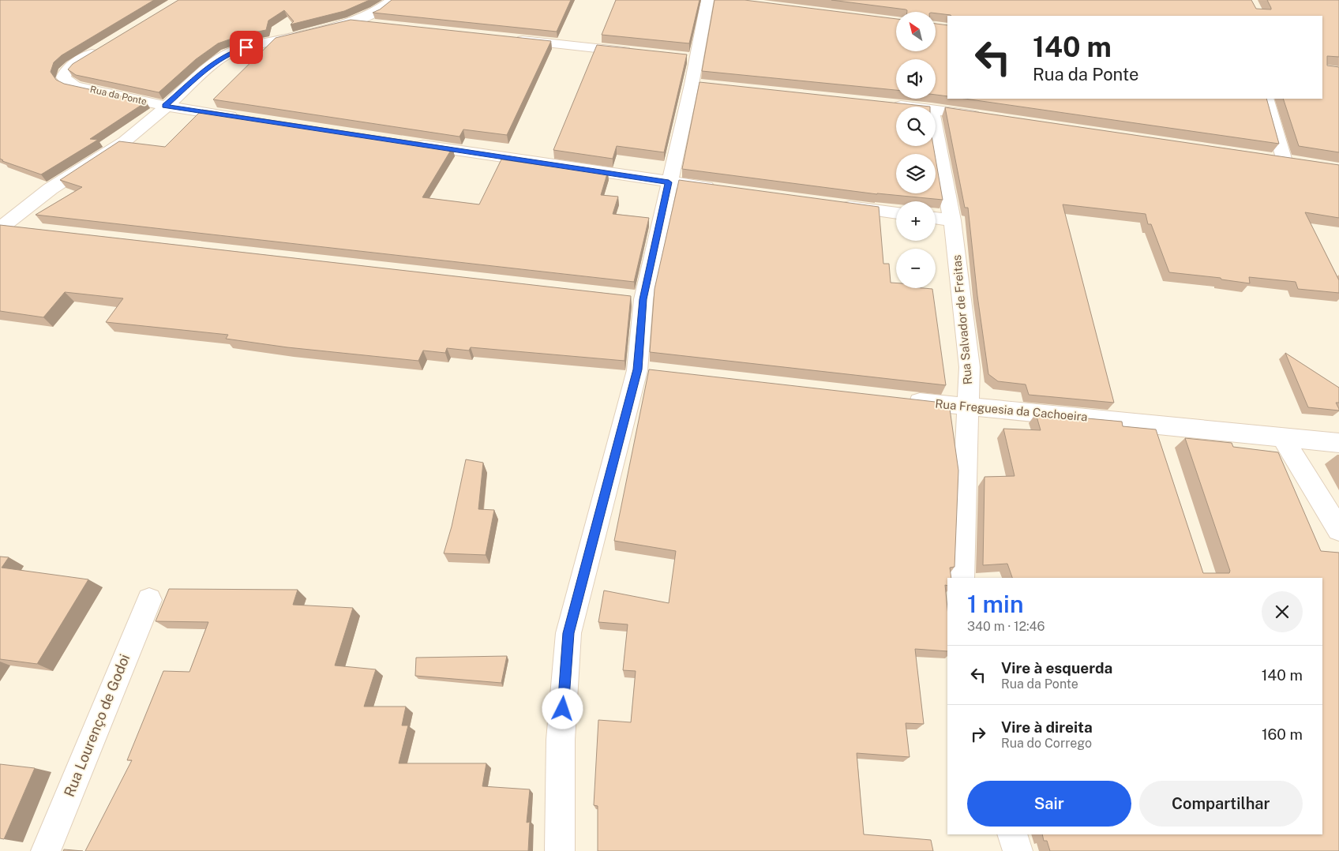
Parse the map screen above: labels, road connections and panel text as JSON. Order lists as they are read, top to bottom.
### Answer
{
  "streets": {
    "street": [
      "Rua da Ponte",
      "Rua Salvador de Freitas",
      "Rua Freguesia da Cachoeira",
      "Rua Lourenço de Godoi"
    ]
  },
  "crossings": [
    ["Rua Salvador de Freitas", "Rua Freguesia da Cachoeira"]
  ],
  "north": "top left",
  "page": {
    "map_buttons": ["+", "−"],
    "turn": ["140 m", "Rua da Ponte"],
    "heading": ["1 min", "340 m · 12:46"],
    "list": [
      {
        "name": "Vire à esquerda",
        "note": "Rua da Ponte",
        "value": "140 m"
      },
      {
        "name": "Vire à direita",
        "note": "Rua do Corrego",
        "value": "160 m"
      }
    ],
    "buttons": ["Sair", "Compartilhar"]
  }
}
